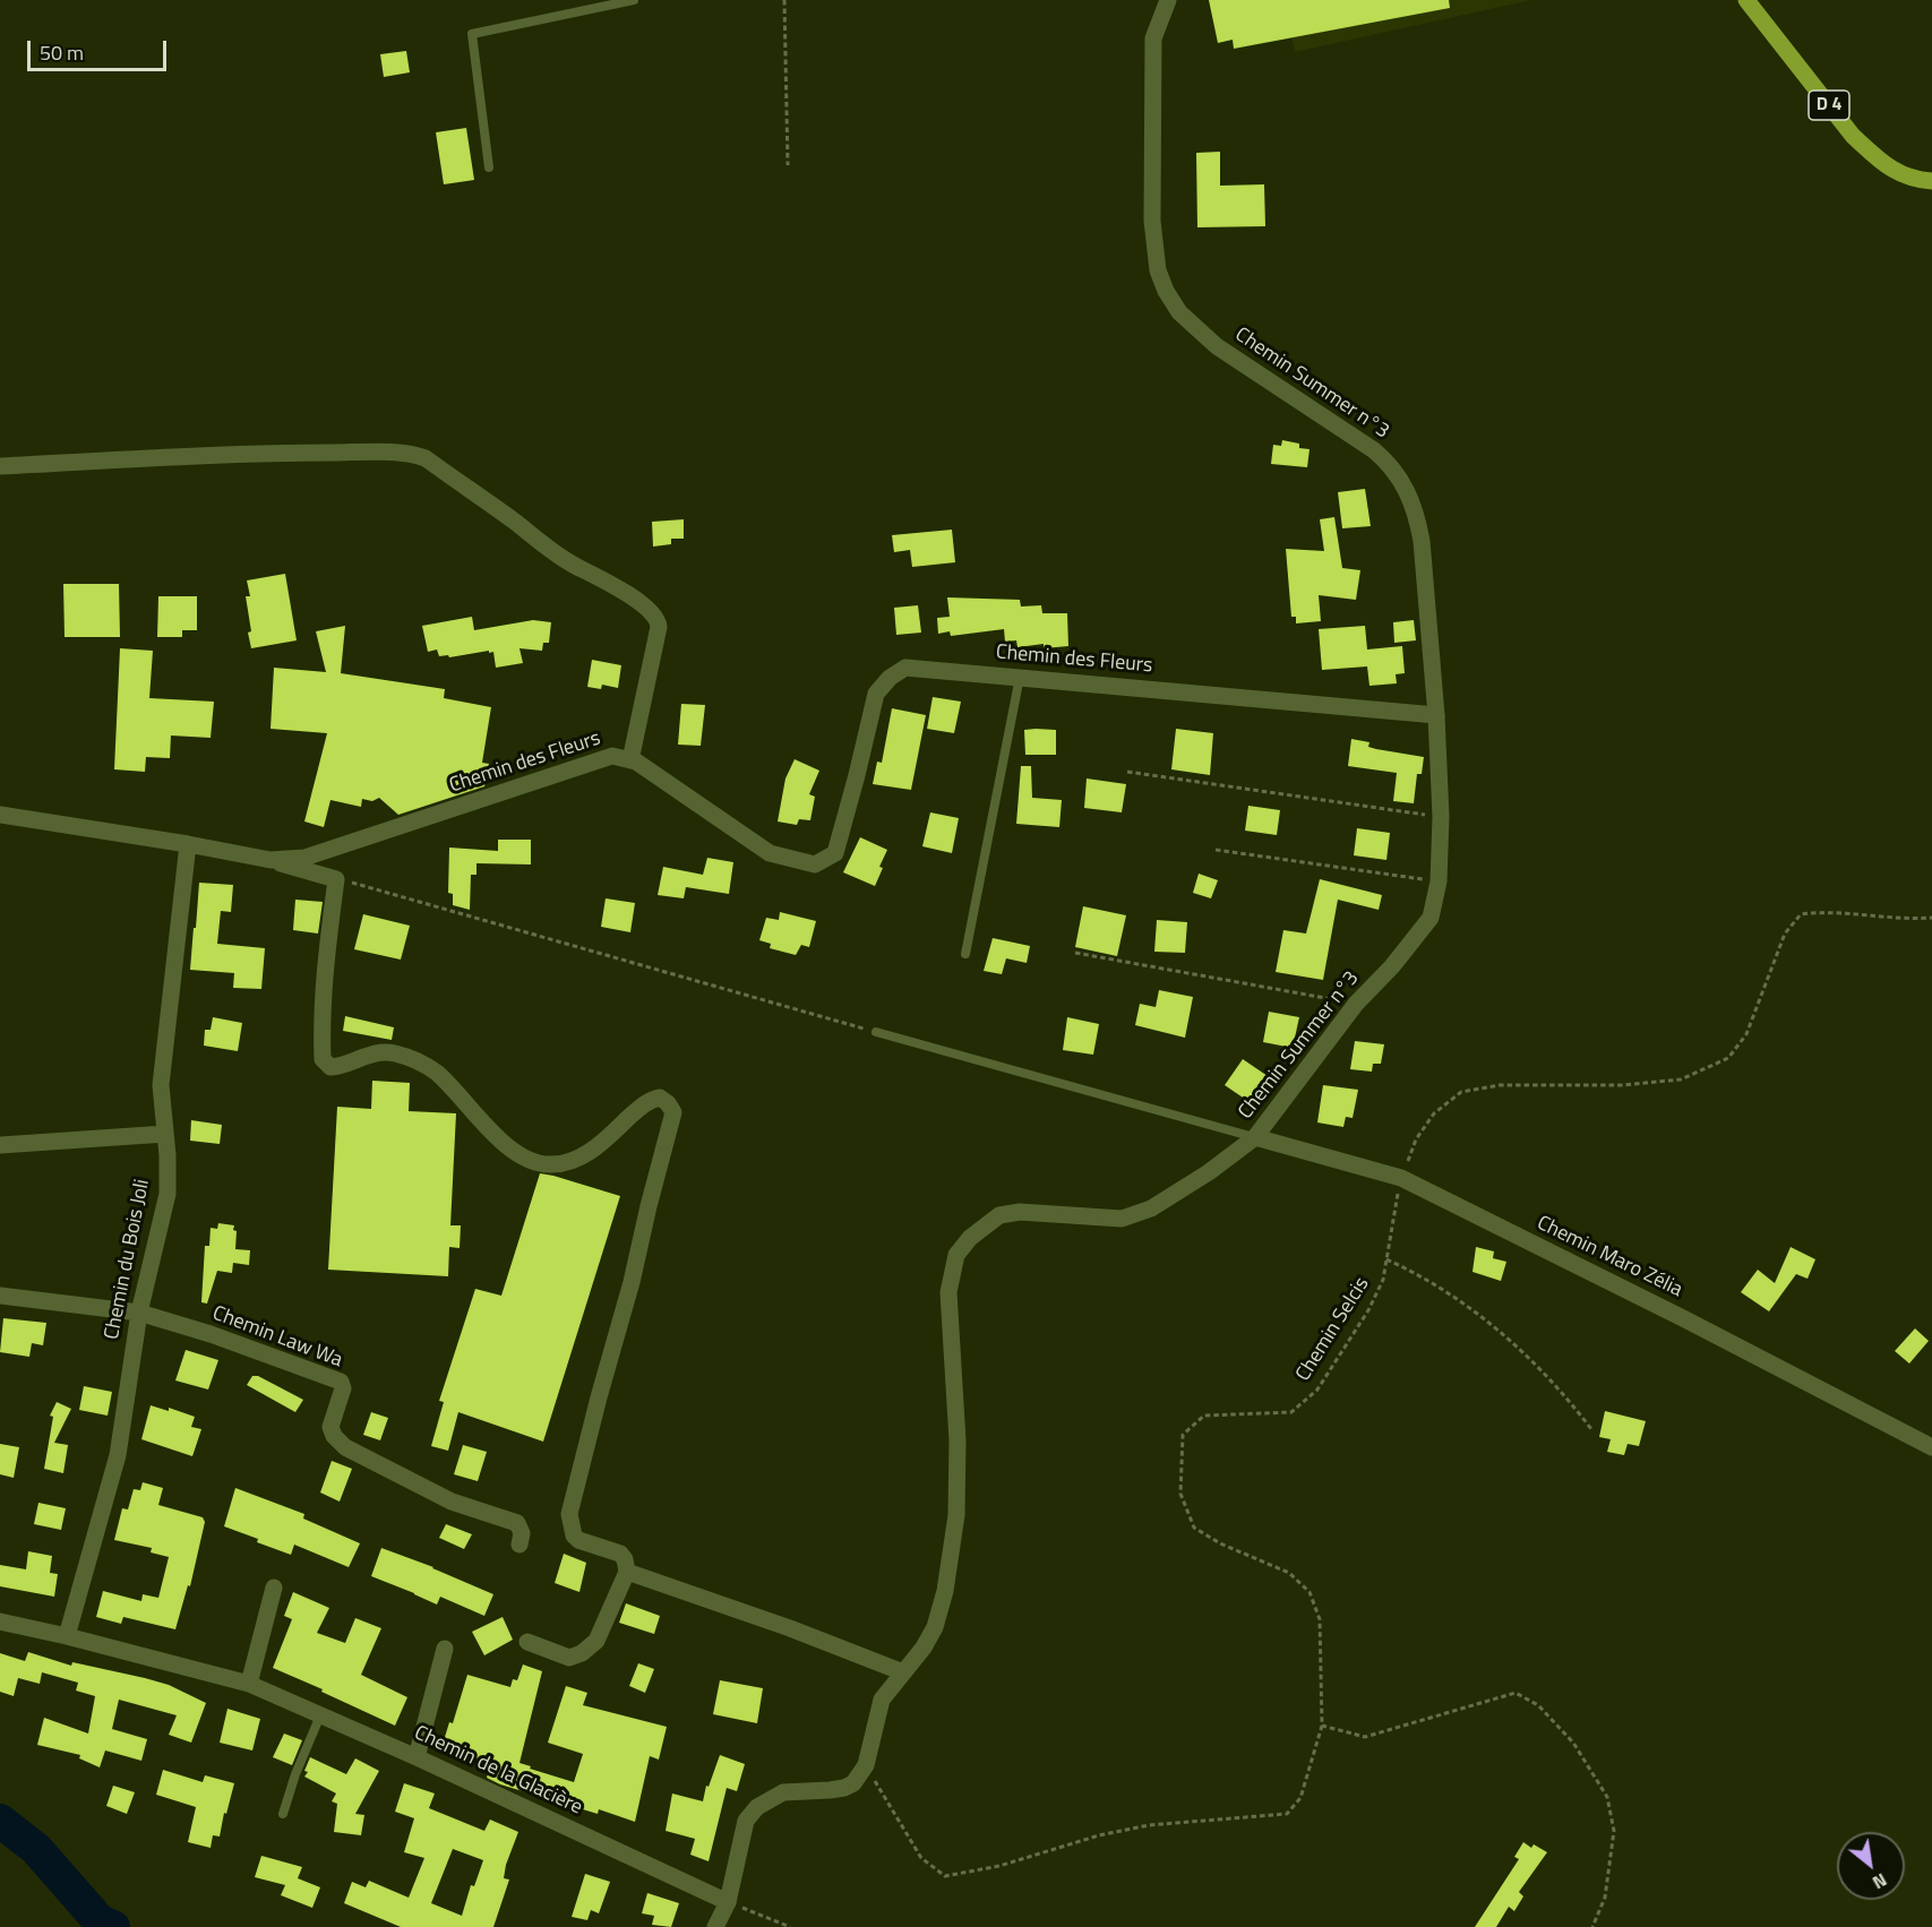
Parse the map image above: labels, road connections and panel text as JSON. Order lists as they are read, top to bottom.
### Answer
{
  "streets": {
    "main road": ["D 4"],
    "street": [
      "Chemin Summer n°3",
      "Chemin des Fleurs",
      "Chemin Maro Zélia",
      "Chemin du Bois Joli",
      "Chemin Law Wa",
      "Chemin de la Glacière"
    ],
    "path": ["Chemin Selcis"]
  },
  "crossings": [
    ["Chemin Summer n°3", "Chemin des Fleurs"],
    ["Chemin Summer n°3", "Chemin Maro Zélia"],
    ["Chemin Summer n°3", "Chemin Selcis"],
    ["Chemin des Fleurs", "Chemin du Bois Joli"],
    ["Chemin Maro Zélia", "Chemin Selcis"],
    ["Chemin du Bois Joli", "Chemin Law Wa"],
    ["Chemin du Bois Joli", "Chemin de la Glacière"]
  ],
  "scale_bar": "50 m",
  "north": "bottom right"
}
